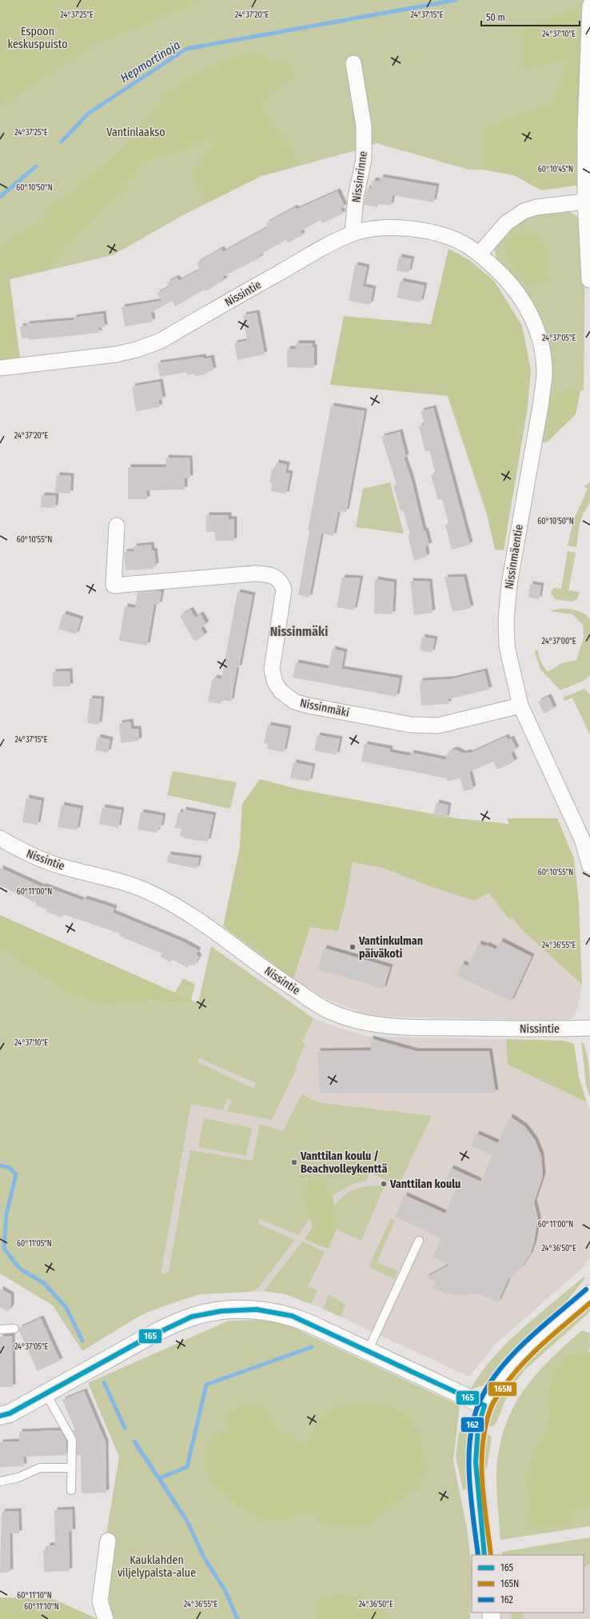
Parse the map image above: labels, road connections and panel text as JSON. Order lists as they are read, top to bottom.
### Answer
{
  "streets": {
    "street": [
      "Nissinrinne",
      "Nissintie",
      "Nissinmäentie",
      "Nissinmäki"
    ]
  },
  "crossings": [
    ["Nissinrinne", "Nissintie"],
    ["Nissintie", "Nissinmäentie"],
    ["Nissinmäentie", "Nissinmäki"]
  ],
  "districts": ["Nissinmäki"],
  "water": ["Hepmortinoja"],
  "parks": ["Espoon keskuspuisto", "Vantinlaakso", "Kauklahden viljelypalsta-alue"],
  "places": ["Vantinkulman päiväkoti", "Vanttilan koulu / Beachvolleykenttä", "Vanttilan koulu"],
  "lines": ["transit line 162", "transit line 165N", "transit line 165"],
  "legend": ["165", "165N", "162"],
  "scale_bar": "50 m",
  "coordinates": [
    "24°37'25\"E",
    "24°37'15\"E",
    "24°37'20\"E",
    "24°37'10\"E",
    "60°10'45\"N",
    "60°10'50\"N",
    "24°37'05\"E",
    "60°10'55\"N",
    "24°37'00\"E",
    "60°11'00\"N",
    "24°36'55\"E",
    "60°11'05\"N",
    "24°36'50\"E",
    "60°11'10\"N"
  ]
}
